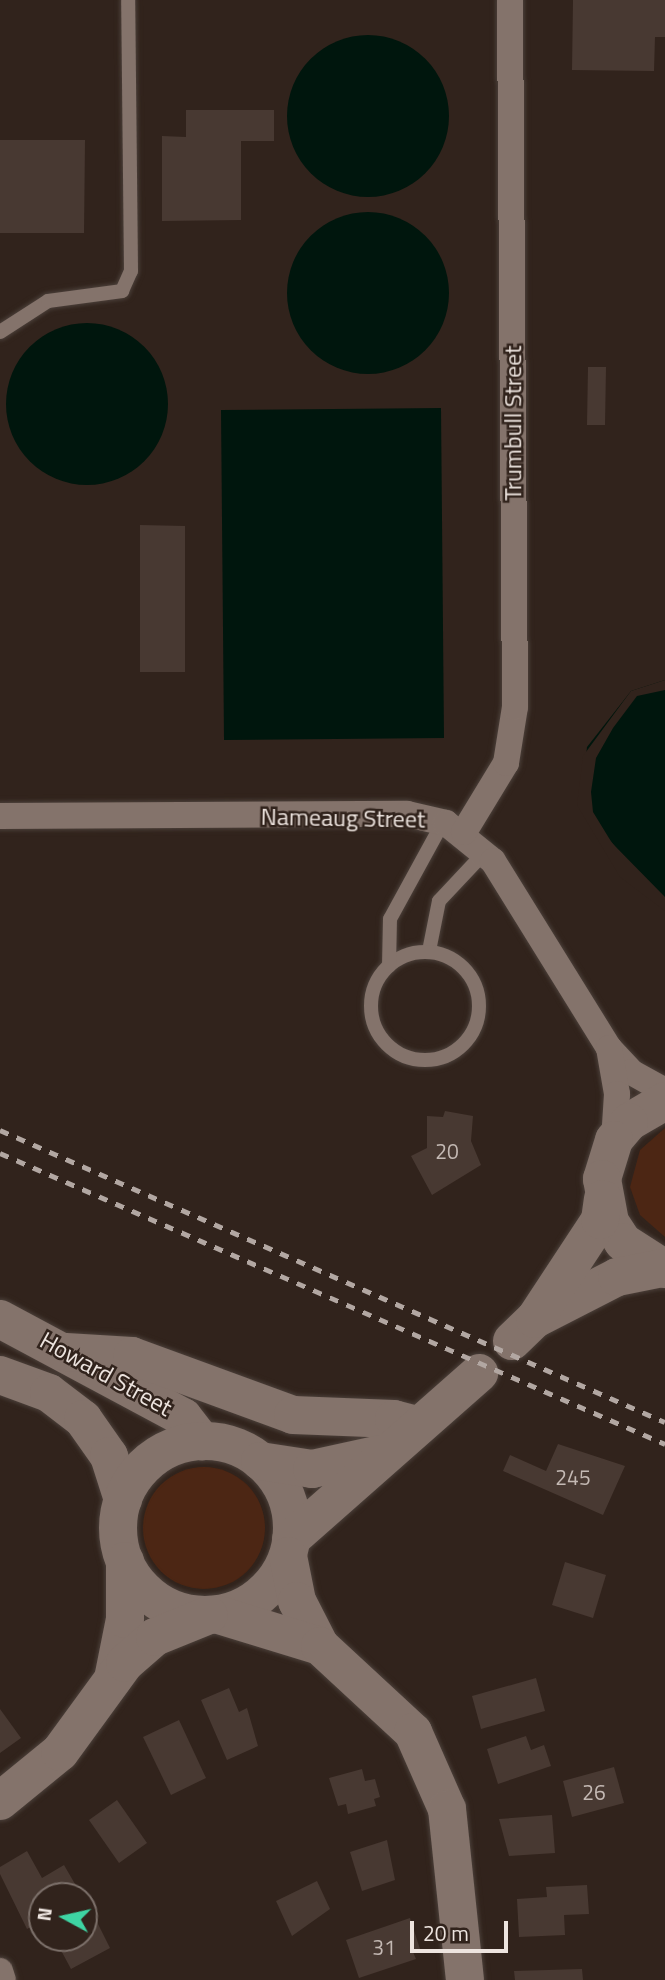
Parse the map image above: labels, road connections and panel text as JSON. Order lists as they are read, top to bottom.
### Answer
{
  "streets": {
    "main road": ["Howard Street"],
    "street": ["Trumbull Street", "Nameaug Street"]
  },
  "crossings": [
    ["Trumbull Street", "Nameaug Street"]
  ],
  "house_numbers": [
    "20",
    "245",
    "26",
    "31"
  ],
  "scale_bar": "20 m",
  "north": "left"
}
